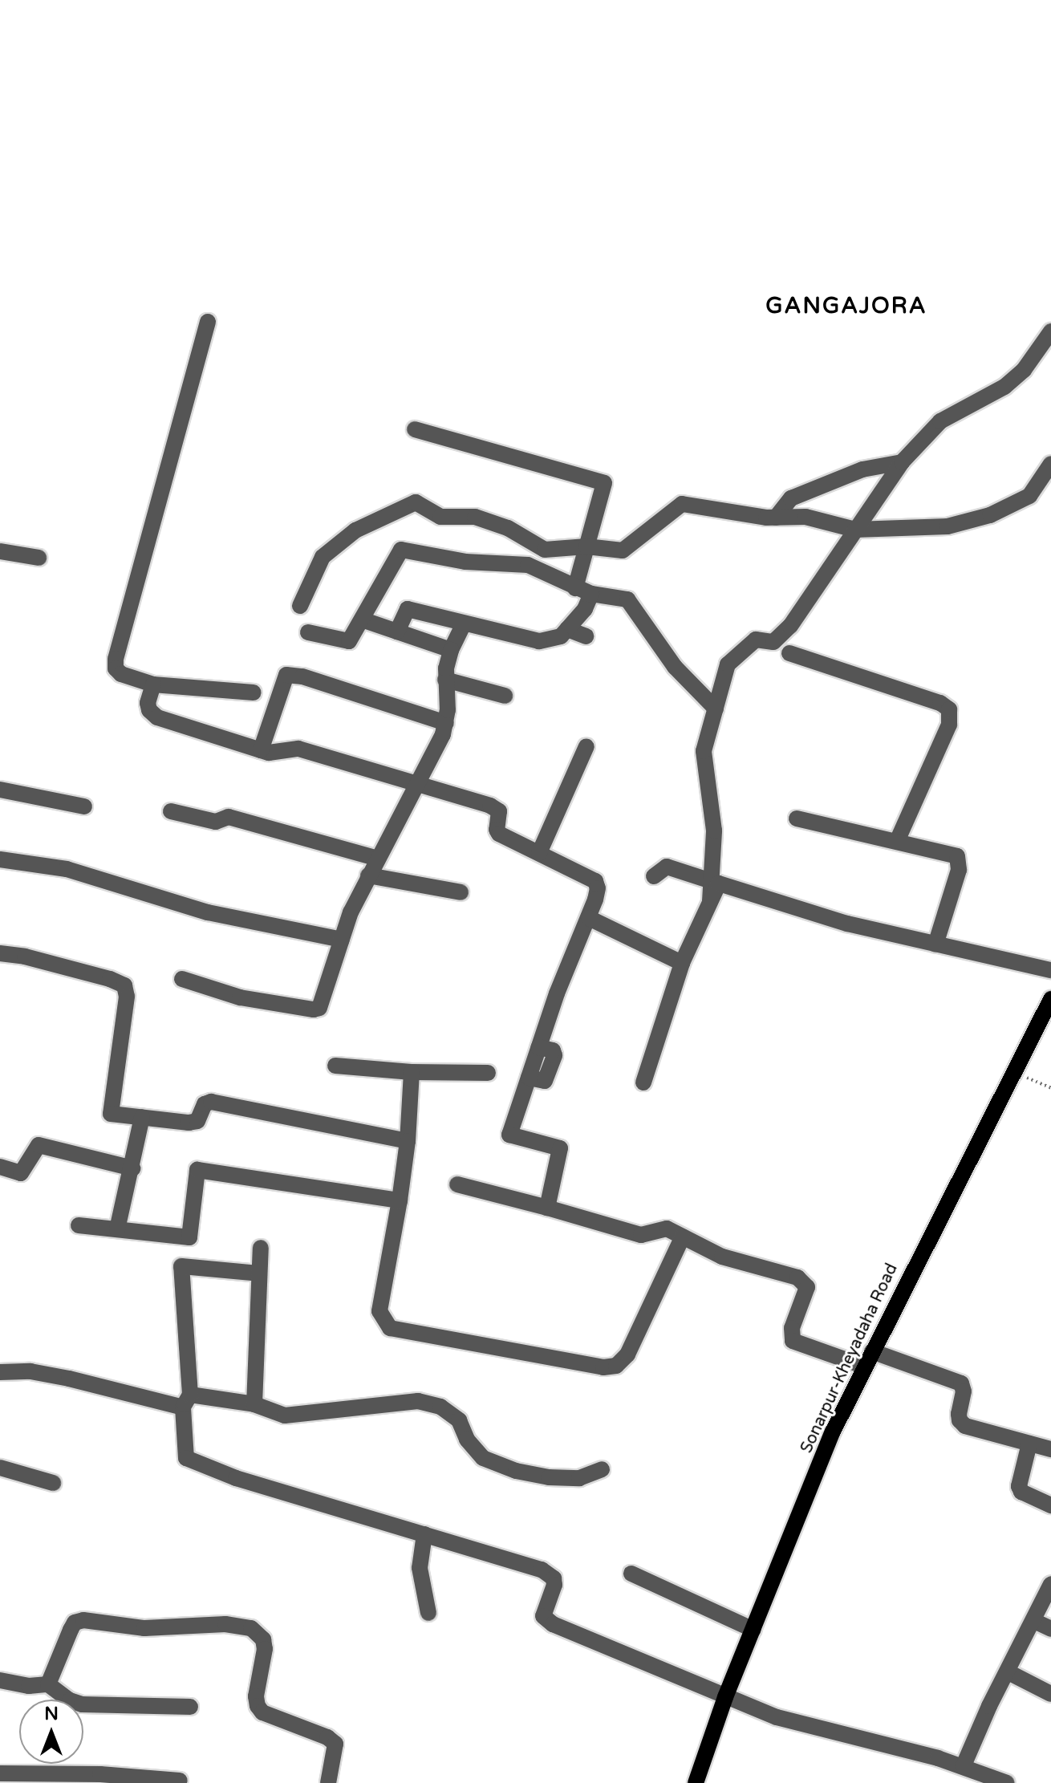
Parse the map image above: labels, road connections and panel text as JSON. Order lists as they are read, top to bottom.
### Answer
{
  "streets": {
    "main road": ["Sonarpur-Kheyadaha Road"]
  },
  "districts": ["GANGAJORA"],
  "north": "top"
}
